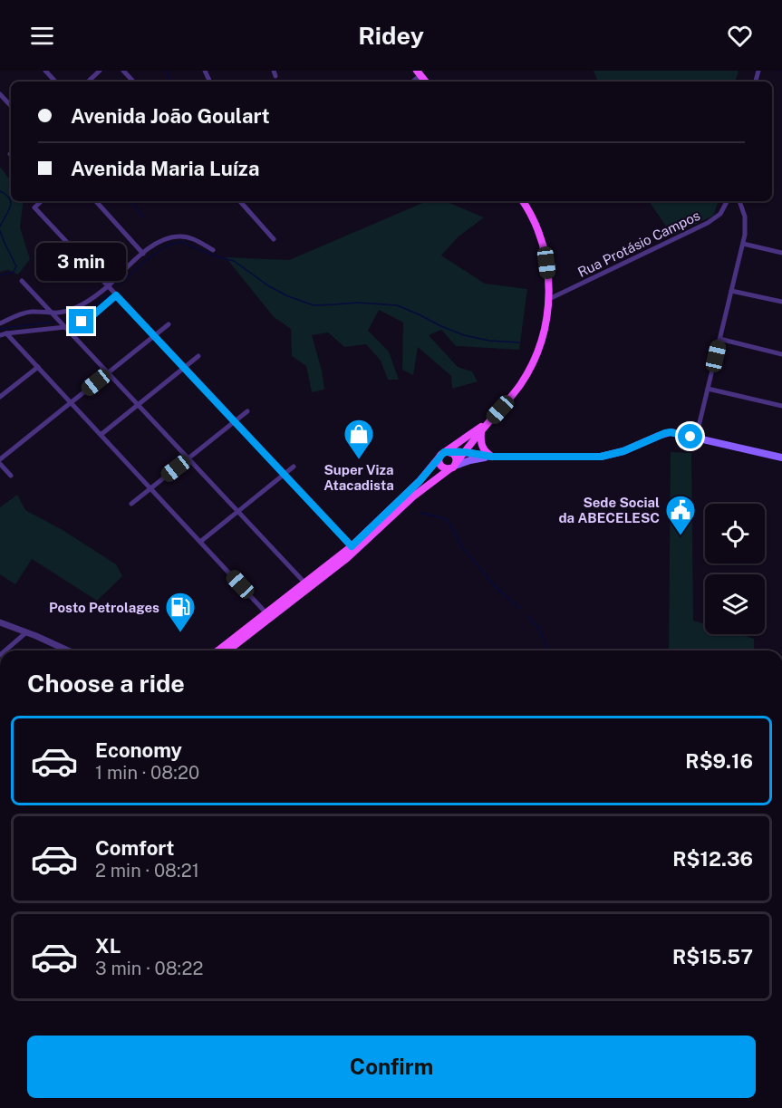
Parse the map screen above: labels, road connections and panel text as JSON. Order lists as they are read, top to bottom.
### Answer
{
  "streets": {
    "street": ["Rua Protásio Campos"]
  },
  "places": {
    "shop": ["Super Viza Atacadista"],
    "public building": ["Sede Social da ABECELESC"],
    "fuel station": ["Posto Petrolages"]
  },
  "page": {
    "header": "Ridey",
    "banner": ["Avenida João Goulart", "Avenida Maria Luíza"],
    "bubble": "3 min",
    "heading": "Choose a ride",
    "list": [
      {
        "name": "Economy",
        "note": "1 min · 08:20",
        "value": "R$9.16"
      },
      {
        "name": "Comfort",
        "note": "2 min · 08:21",
        "value": "R$12.36"
      },
      {
        "name": "XL",
        "note": "3 min · 08:22",
        "value": "R$15.57"
      }
    ],
    "buttons": "Confirm"
  }
}
